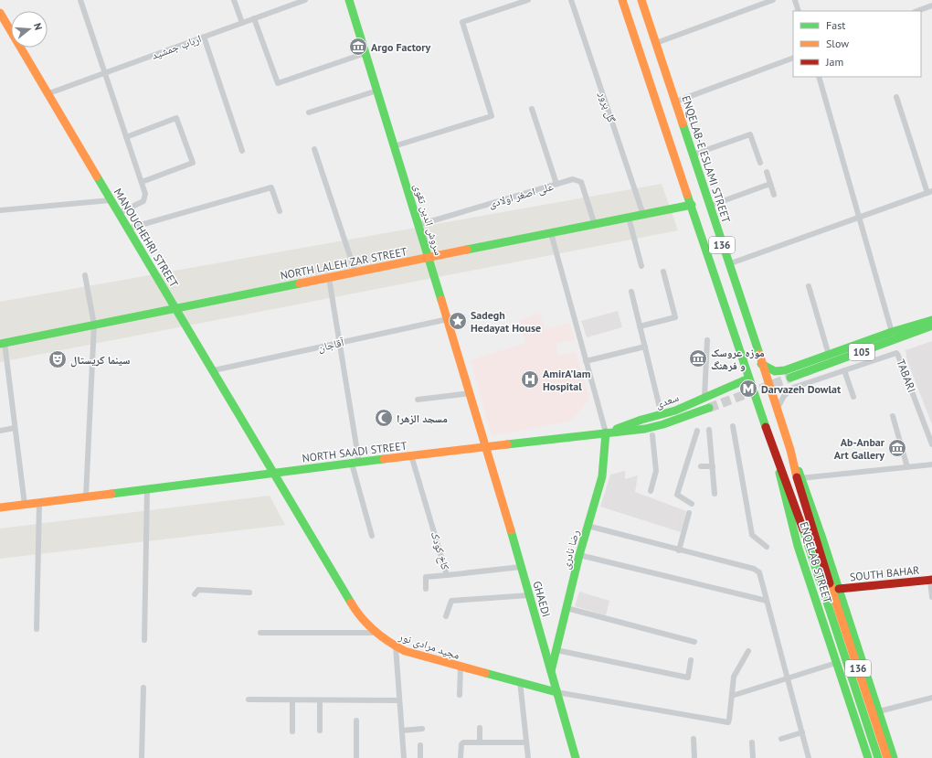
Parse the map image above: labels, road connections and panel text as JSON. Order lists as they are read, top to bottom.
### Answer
{
  "streets": {
    "main road": [
      "ENQELAB-E ESLAMI STREET",
      "سروش الدین تقوی",
      "MANOUCHEHRI STREET",
      "136",
      "NORTH LALEH ZAR STREET",
      "105",
      "سعدی",
      "NORTH SAADI STREET",
      "رضا نادری",
      "ENQELAB STREET",
      "SOUTH BAHAR",
      "GHAEDI",
      "مجید مرادی نور"
    ],
    "street": [
      "ارباب جمشید",
      "گل پرور",
      "علی اصغر اولادی",
      "آقاجان",
      "TABARI",
      "کاخ کودک"
    ]
  },
  "crossings": [
    ["ارباب جمشید", "MANOUCHEHRI STREET"],
    ["گل پرور", "NORTH LALEH ZAR STREET"],
    ["ENQELAB-E ESLAMI STREET", "TABARI"],
    ["ENQELAB-E ESLAMI STREET", "ENQELAB STREET"],
    ["علی اصغر اولادی", "سروش الدین تقوی"],
    ["علی اصغر اولادی", "NORTH LALEH ZAR STREET"],
    ["سروش الدین تقوی", "NORTH LALEH ZAR STREET"],
    ["سروش الدین تقوی", "آقاجان"],
    ["سروش الدین تقوی", "NORTH SAADI STREET"],
    ["سروش الدین تقوی", "GHAEDI"],
    ["MANOUCHEHRI STREET", "NORTH LALEH ZAR STREET"],
    ["MANOUCHEHRI STREET", "آقاجان"],
    ["MANOUCHEHRI STREET", "NORTH SAADI STREET"],
    ["MANOUCHEHRI STREET", "مجید مرادی نور"],
    ["136", "NORTH LALEH ZAR STREET"],
    ["136", "سعدی"],
    ["136", "ENQELAB STREET"],
    ["سعدی", "NORTH SAADI STREET"],
    ["سعدی", "رضا نادری"],
    ["سعدی", "ENQELAB STREET"],
    ["NORTH SAADI STREET", "رضا نادری"],
    ["NORTH SAADI STREET", "کاخ کودک"],
    ["NORTH SAADI STREET", "GHAEDI"],
    ["NORTH SAADI STREET", "مجید مرادی نور"],
    ["رضا نادری", "GHAEDI"],
    ["کاخ کودک", "GHAEDI"],
    ["ENQELAB STREET", "SOUTH BAHAR"],
    ["GHAEDI", "مجید مرادی نور"]
  ],
  "places": {
    "museum": ["Argo Factory", "موزه عروسک و فرهنگ", "Ab-Anbar Art Gallery"],
    "place": ["Sadegh Hedayat House"],
    "theatre": ["سینما کریستال"],
    "hospital": ["AmirA'lam Hospital"],
    "metro station": ["Darvazeh Dowlat"],
    "mosque": ["مسجد الزهرا"]
  },
  "legend": ["Fast", "Slow", "Jam"],
  "north": "right"
}
